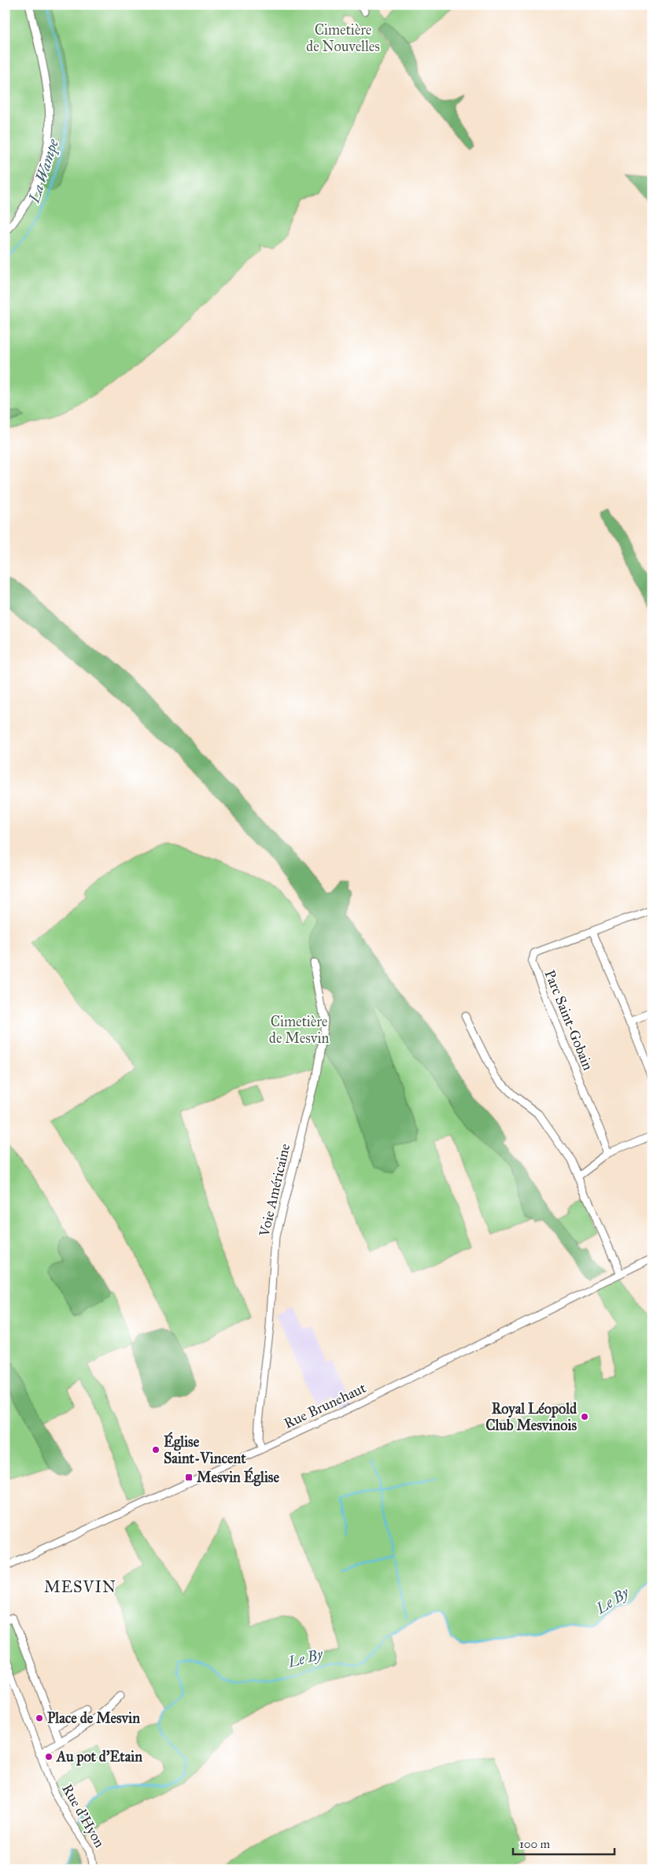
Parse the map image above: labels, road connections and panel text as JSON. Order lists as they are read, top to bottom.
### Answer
{
  "streets": {
    "street": [
      "Parc Saint-Gobain",
      "Voie Américaine",
      "Rue Brunehaut",
      "Rue d'Hyon"
    ]
  },
  "crossings": [
    ["Voie Américaine", "Rue Brunehaut"]
  ],
  "districts": ["MESVIN"],
  "water": ["La Wampe", "Le By"],
  "parks": ["Cimetière de Nouvelles", "Cimetière de Mesvin"],
  "places": {
    "other": [
      "Royal Léopold Club Mesvinois",
      "Église Saint-Vincent",
      "Place de Mesvin",
      "Au pot d'Etain"
    ],
    "transit": ["Mesvin Église"]
  },
  "scale_bar": "100 m"
}
